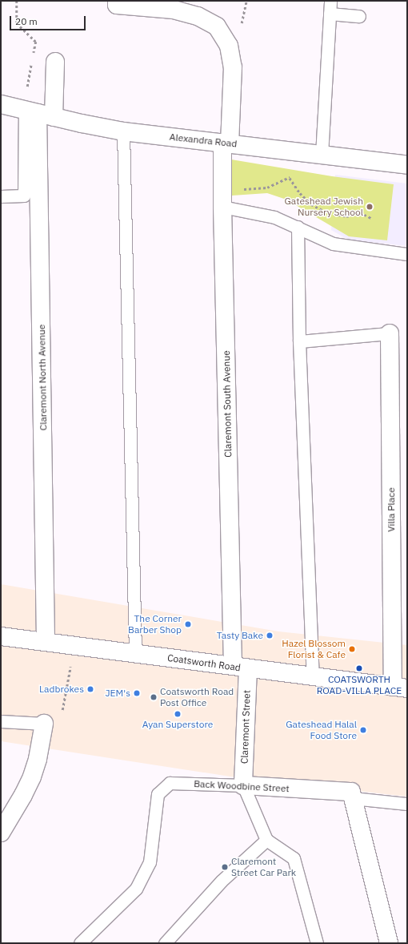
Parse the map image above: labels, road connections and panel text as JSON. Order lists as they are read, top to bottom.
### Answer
{
  "streets": {
    "street": [
      "Alexandra Road",
      "Claremont North Avenue",
      "Claremont South Avenue",
      "Villa Place",
      "Coatsworth Road",
      "Claremont Street",
      "Back Woodbine Street"
    ]
  },
  "crossings": [
    ["Alexandra Road", "Claremont North Avenue"],
    ["Alexandra Road", "Claremont South Avenue"],
    ["Claremont North Avenue", "Coatsworth Road"],
    ["Claremont South Avenue", "Coatsworth Road"],
    ["Claremont South Avenue", "Claremont Street"],
    ["Villa Place", "Coatsworth Road"],
    ["Coatsworth Road", "Claremont Street"],
    ["Claremont Street", "Back Woodbine Street"]
  ],
  "places": [
    "Gateshead Jewish Nursery School",
    "The Corner Barber Shop",
    "Tasty Bake",
    "Hazel Blossom Florist & Cafe",
    "COATSWORTH ROAD-VILLA PLACE",
    "Ladbrokes",
    "JEM's",
    "Coatsworth Road Post Office",
    "Ayan Superstore",
    "Gateshead Halal Food Store",
    "Claremont Street Car Park"
  ],
  "scale_bar": "20 m"
}
